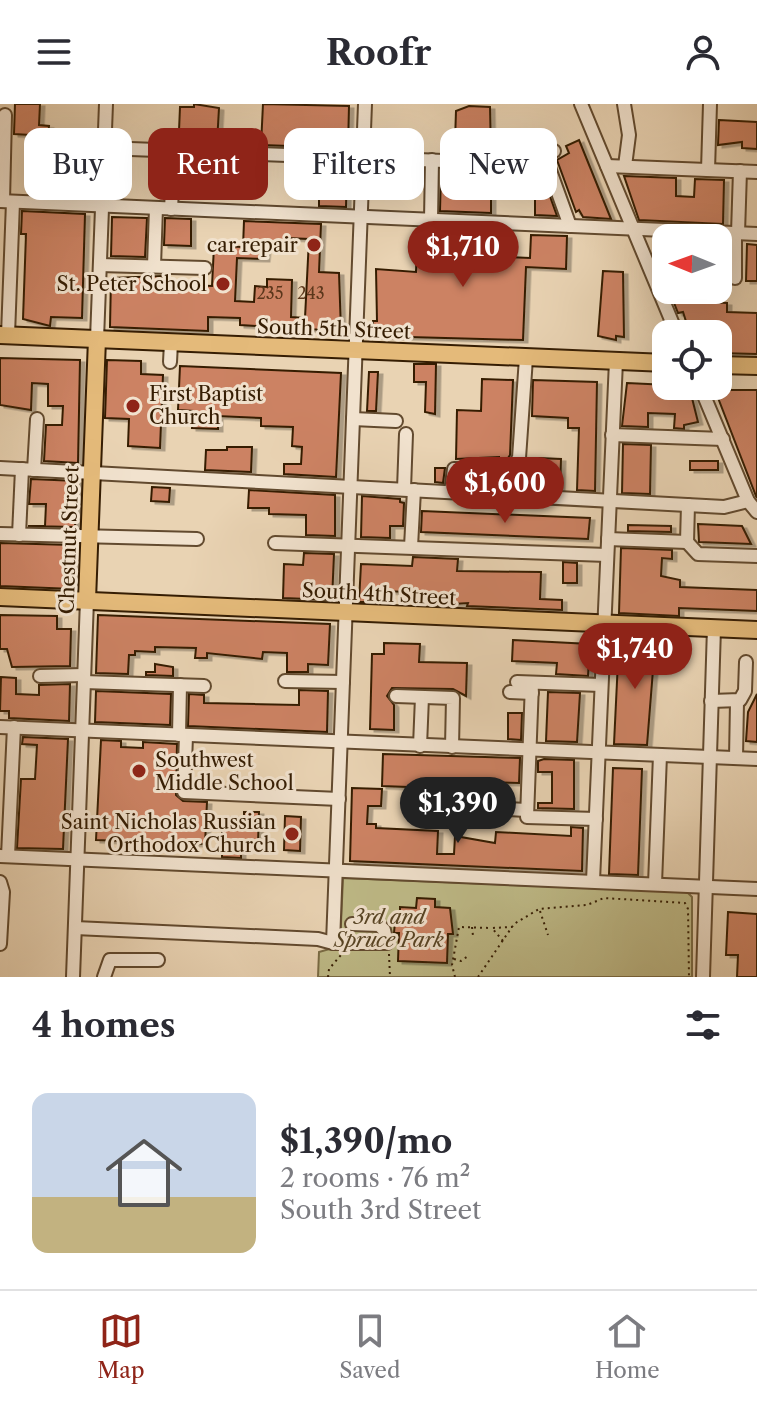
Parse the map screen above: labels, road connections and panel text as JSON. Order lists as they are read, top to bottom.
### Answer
{
  "streets": {
    "main road": ["South 5th Street", "Chestnut Street", "South 4th Street"]
  },
  "crossings": [
    ["South 5th Street", "Chestnut Street"],
    ["Chestnut Street", "South 4th Street"]
  ],
  "parks": ["3rd and Spruce Park"],
  "places": [
    "car repair",
    "St. Peter School",
    "First Baptist Church",
    "Southwest Middle School",
    "Saint Nicholas Russian Orthodox Church"
  ],
  "house_numbers": ["235", "243"],
  "north": "left",
  "page": {
    "header": "Roofr",
    "chip": [
      "Buy",
      "Rent",
      "Filters",
      "New"
    ],
    "price": [
      "$1,710",
      "$1,600",
      "$1,740",
      "$1,390"
    ],
    "heading": "4 homes",
    "list": [
      {
        "name": "$1,390/mo",
        "note": "2 rooms · 76 m² · South 3rd Street"
      }
    ],
    "tabs": ["Map", "Saved", "Home"]
  }
}
